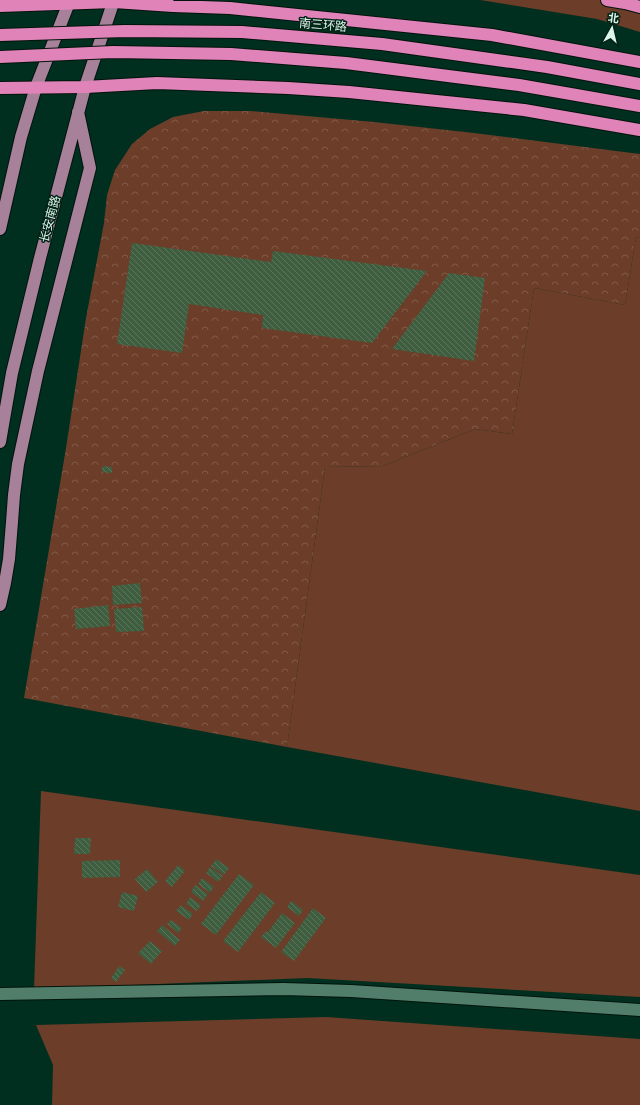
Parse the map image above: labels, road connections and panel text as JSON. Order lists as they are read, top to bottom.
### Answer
{
  "streets": {
    "highway": ["南三环路"],
    "main road": ["长安南路"]
  },
  "north": "top"
}
